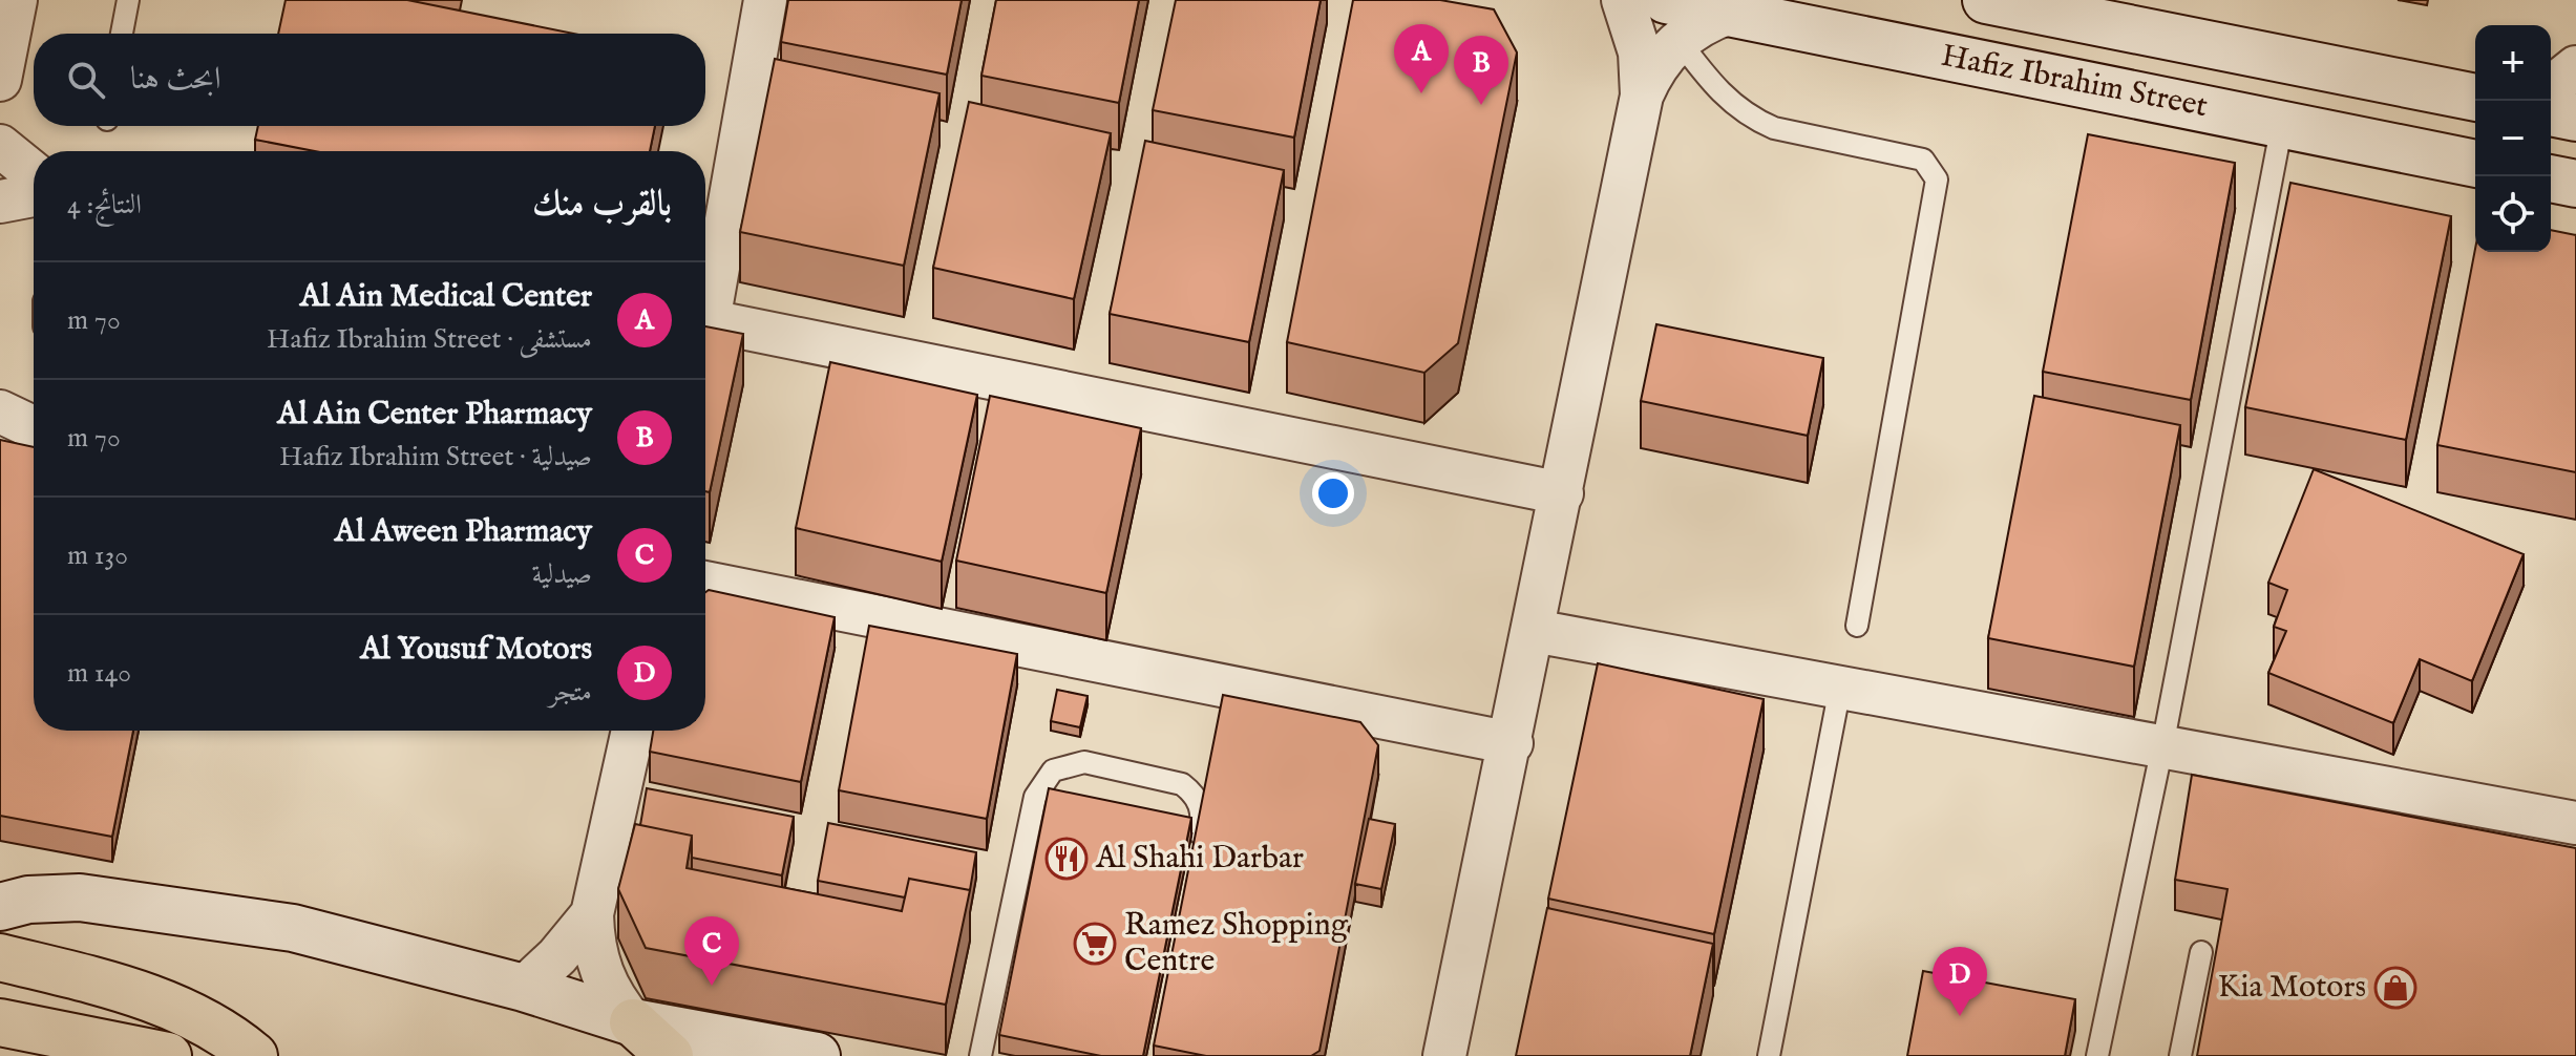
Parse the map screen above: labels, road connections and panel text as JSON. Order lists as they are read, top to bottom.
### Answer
{
  "streets": {
    "street": ["Hafiz Ibrahim Street"]
  },
  "places": {
    "restaurant": ["Al Shahi Darbar"],
    "supermarket": ["Ramez Shopping Centre"],
    "shop": ["Kia Motors"]
  },
  "page": {
    "pins": [
      "A",
      "B",
      "C",
      "D"
    ],
    "map_buttons": ["+", "−"],
    "search": "ابحث هنا",
    "heading": ["بالقرب منك", "النتائج: 4"],
    "list": [
      {
        "mark": "A",
        "name": "Al Ain Medical Center",
        "note": "مستشفى · Hafiz Ibrahim Street",
        "value": "70 m"
      },
      {
        "mark": "B",
        "name": "Al Ain Center Pharmacy",
        "note": "صيدلية · Hafiz Ibrahim Street",
        "value": "70 m"
      },
      {
        "mark": "C",
        "name": "Al Aween Pharmacy",
        "note": "صيدلية",
        "value": "130 m"
      },
      {
        "mark": "D",
        "name": "Al Yousuf Motors",
        "note": "متجر",
        "value": "140 m"
      }
    ]
  }
}
